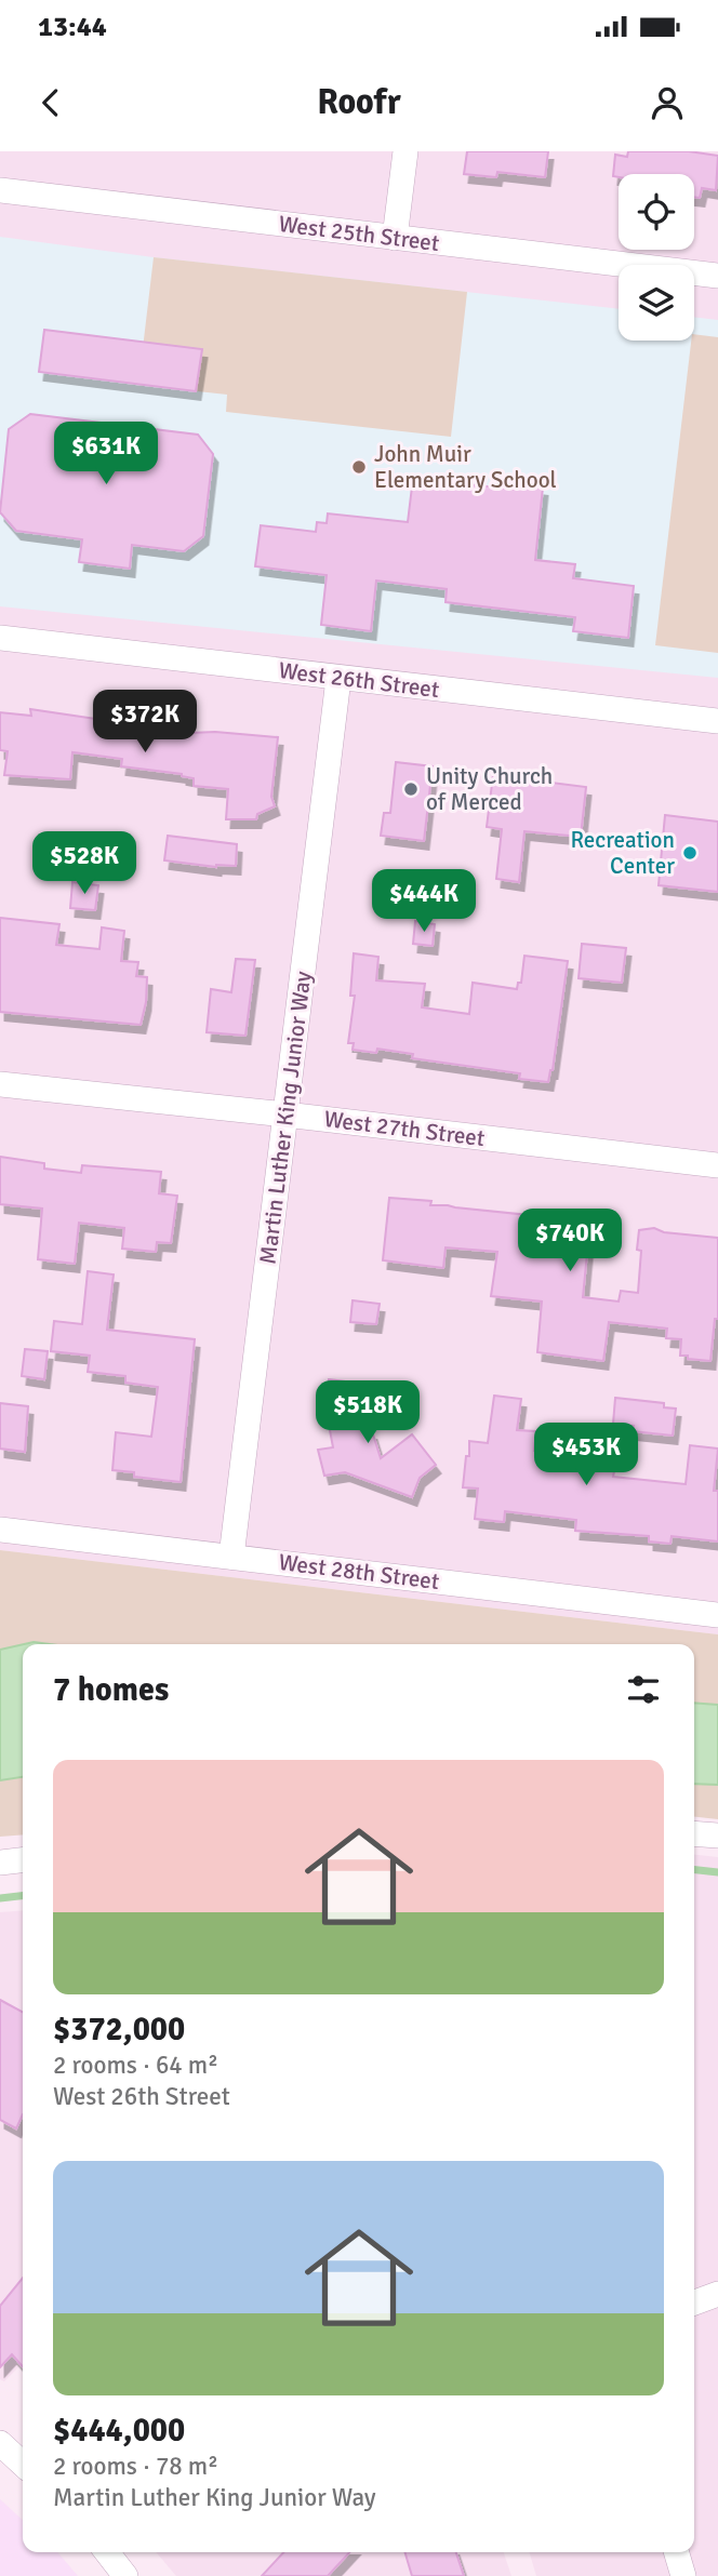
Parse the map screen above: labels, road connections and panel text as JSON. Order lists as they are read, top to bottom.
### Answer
{
  "streets": {
    "street": [
      "West 25th Street",
      "West 26th Street",
      "Martin Luther King Junior Way",
      "West 27th Street",
      "West 28th Street"
    ]
  },
  "crossings": [
    ["West 26th Street", "Martin Luther King Junior Way"],
    ["Martin Luther King Junior Way", "West 27th Street"],
    ["Martin Luther King Junior Way", "West 28th Street"]
  ],
  "places": ["John Muir Elementary School", "Unity Church of Merced", "Recreation Center"],
  "page": {
    "status": "13:44",
    "header": "Roofr",
    "price": [
      "$631K",
      "$372K",
      "$528K",
      "$444K",
      "$740K",
      "$518K",
      "$453K"
    ],
    "heading": "7 homes",
    "list": [
      {
        "name": "$372,000",
        "note": "2 rooms · 64 m² · West 26th Street"
      },
      {
        "name": "$444,000",
        "note": "2 rooms · 78 m² · Martin Luther King Junior Way"
      }
    ]
  }
}
